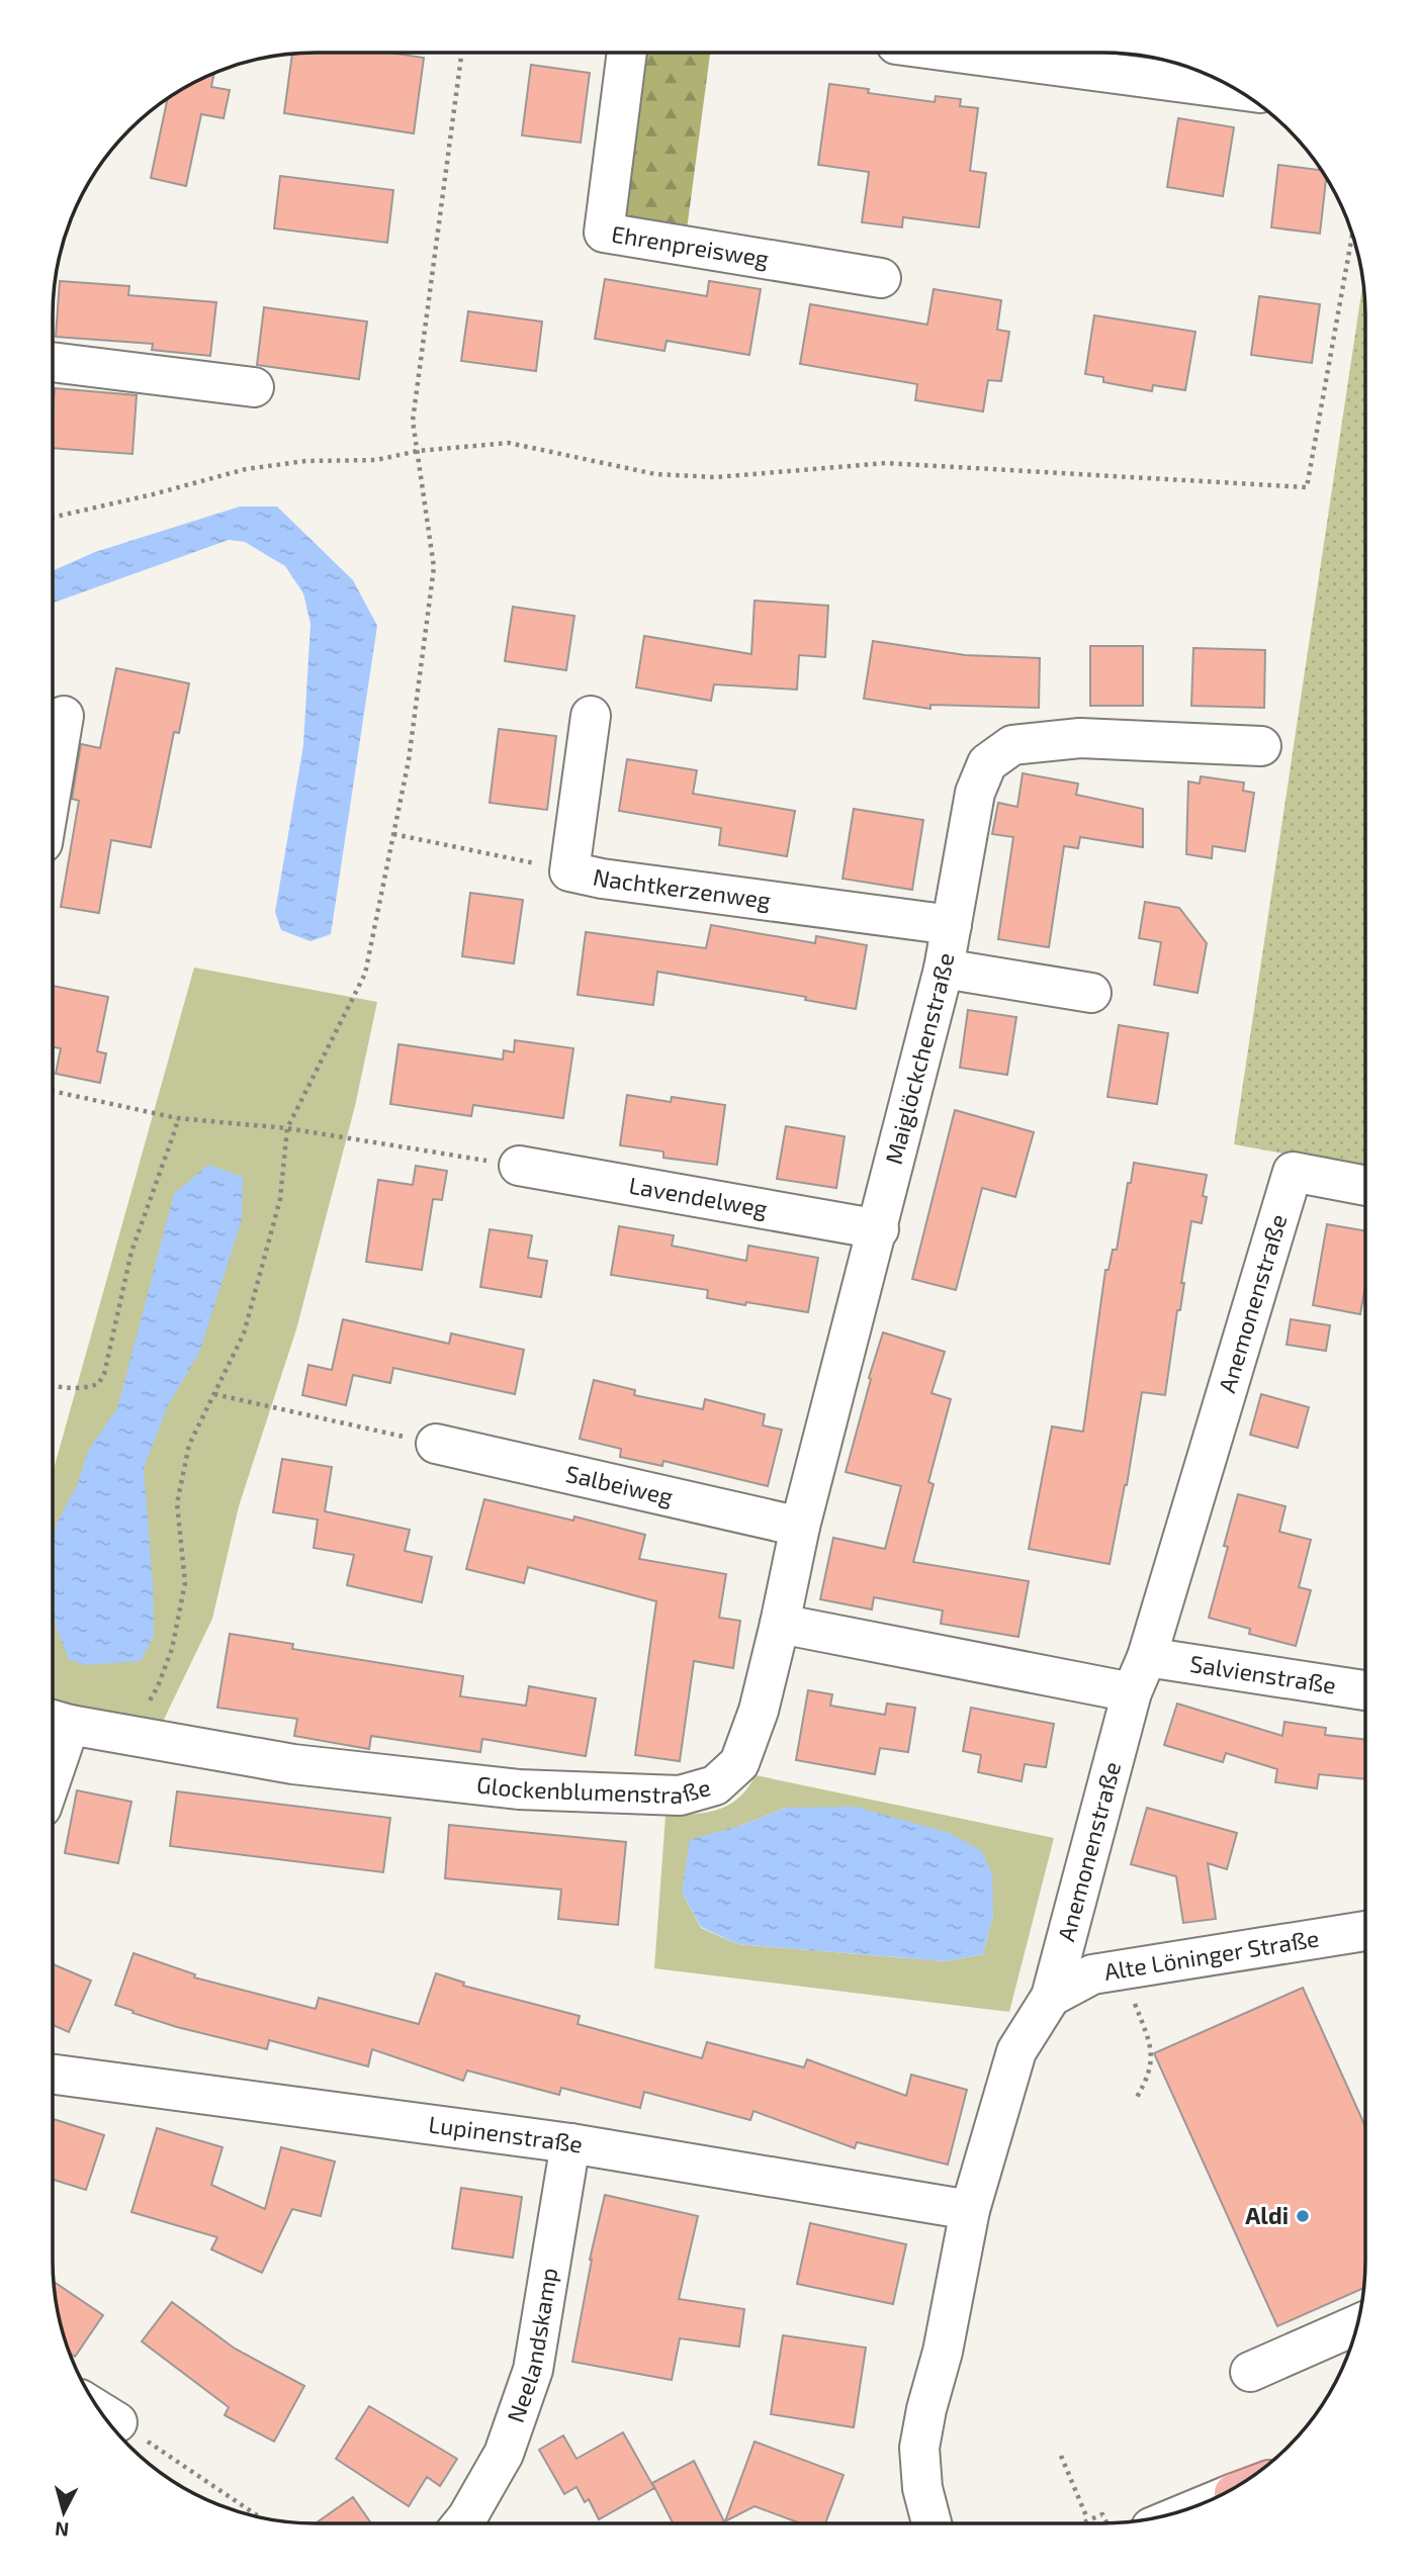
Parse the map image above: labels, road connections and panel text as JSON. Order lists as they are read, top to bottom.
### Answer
{
  "streets": {
    "street": [
      "Ehrenpreisweg",
      "Nachtkerzenweg",
      "Maiglöckchenstraße",
      "Lavendelweg",
      "Anemonenstraße",
      "Salbeiweg",
      "Salvienstraße",
      "Glockenblumenstraße",
      "Alte Löninger Straße",
      "Lupinenstraße",
      "Neelandskamp"
    ]
  },
  "crossings": [
    ["Nachtkerzenweg", "Maiglöckchenstraße"],
    ["Maiglöckchenstraße", "Lavendelweg"],
    ["Maiglöckchenstraße", "Salbeiweg"],
    ["Maiglöckchenstraße", "Glockenblumenstraße"],
    ["Anemonenstraße", "Salvienstraße"],
    ["Anemonenstraße", "Alte Löninger Straße"],
    ["Anemonenstraße", "Lupinenstraße"],
    ["Lupinenstraße", "Neelandskamp"]
  ],
  "places": ["Aldi"],
  "north": "bottom"
}
